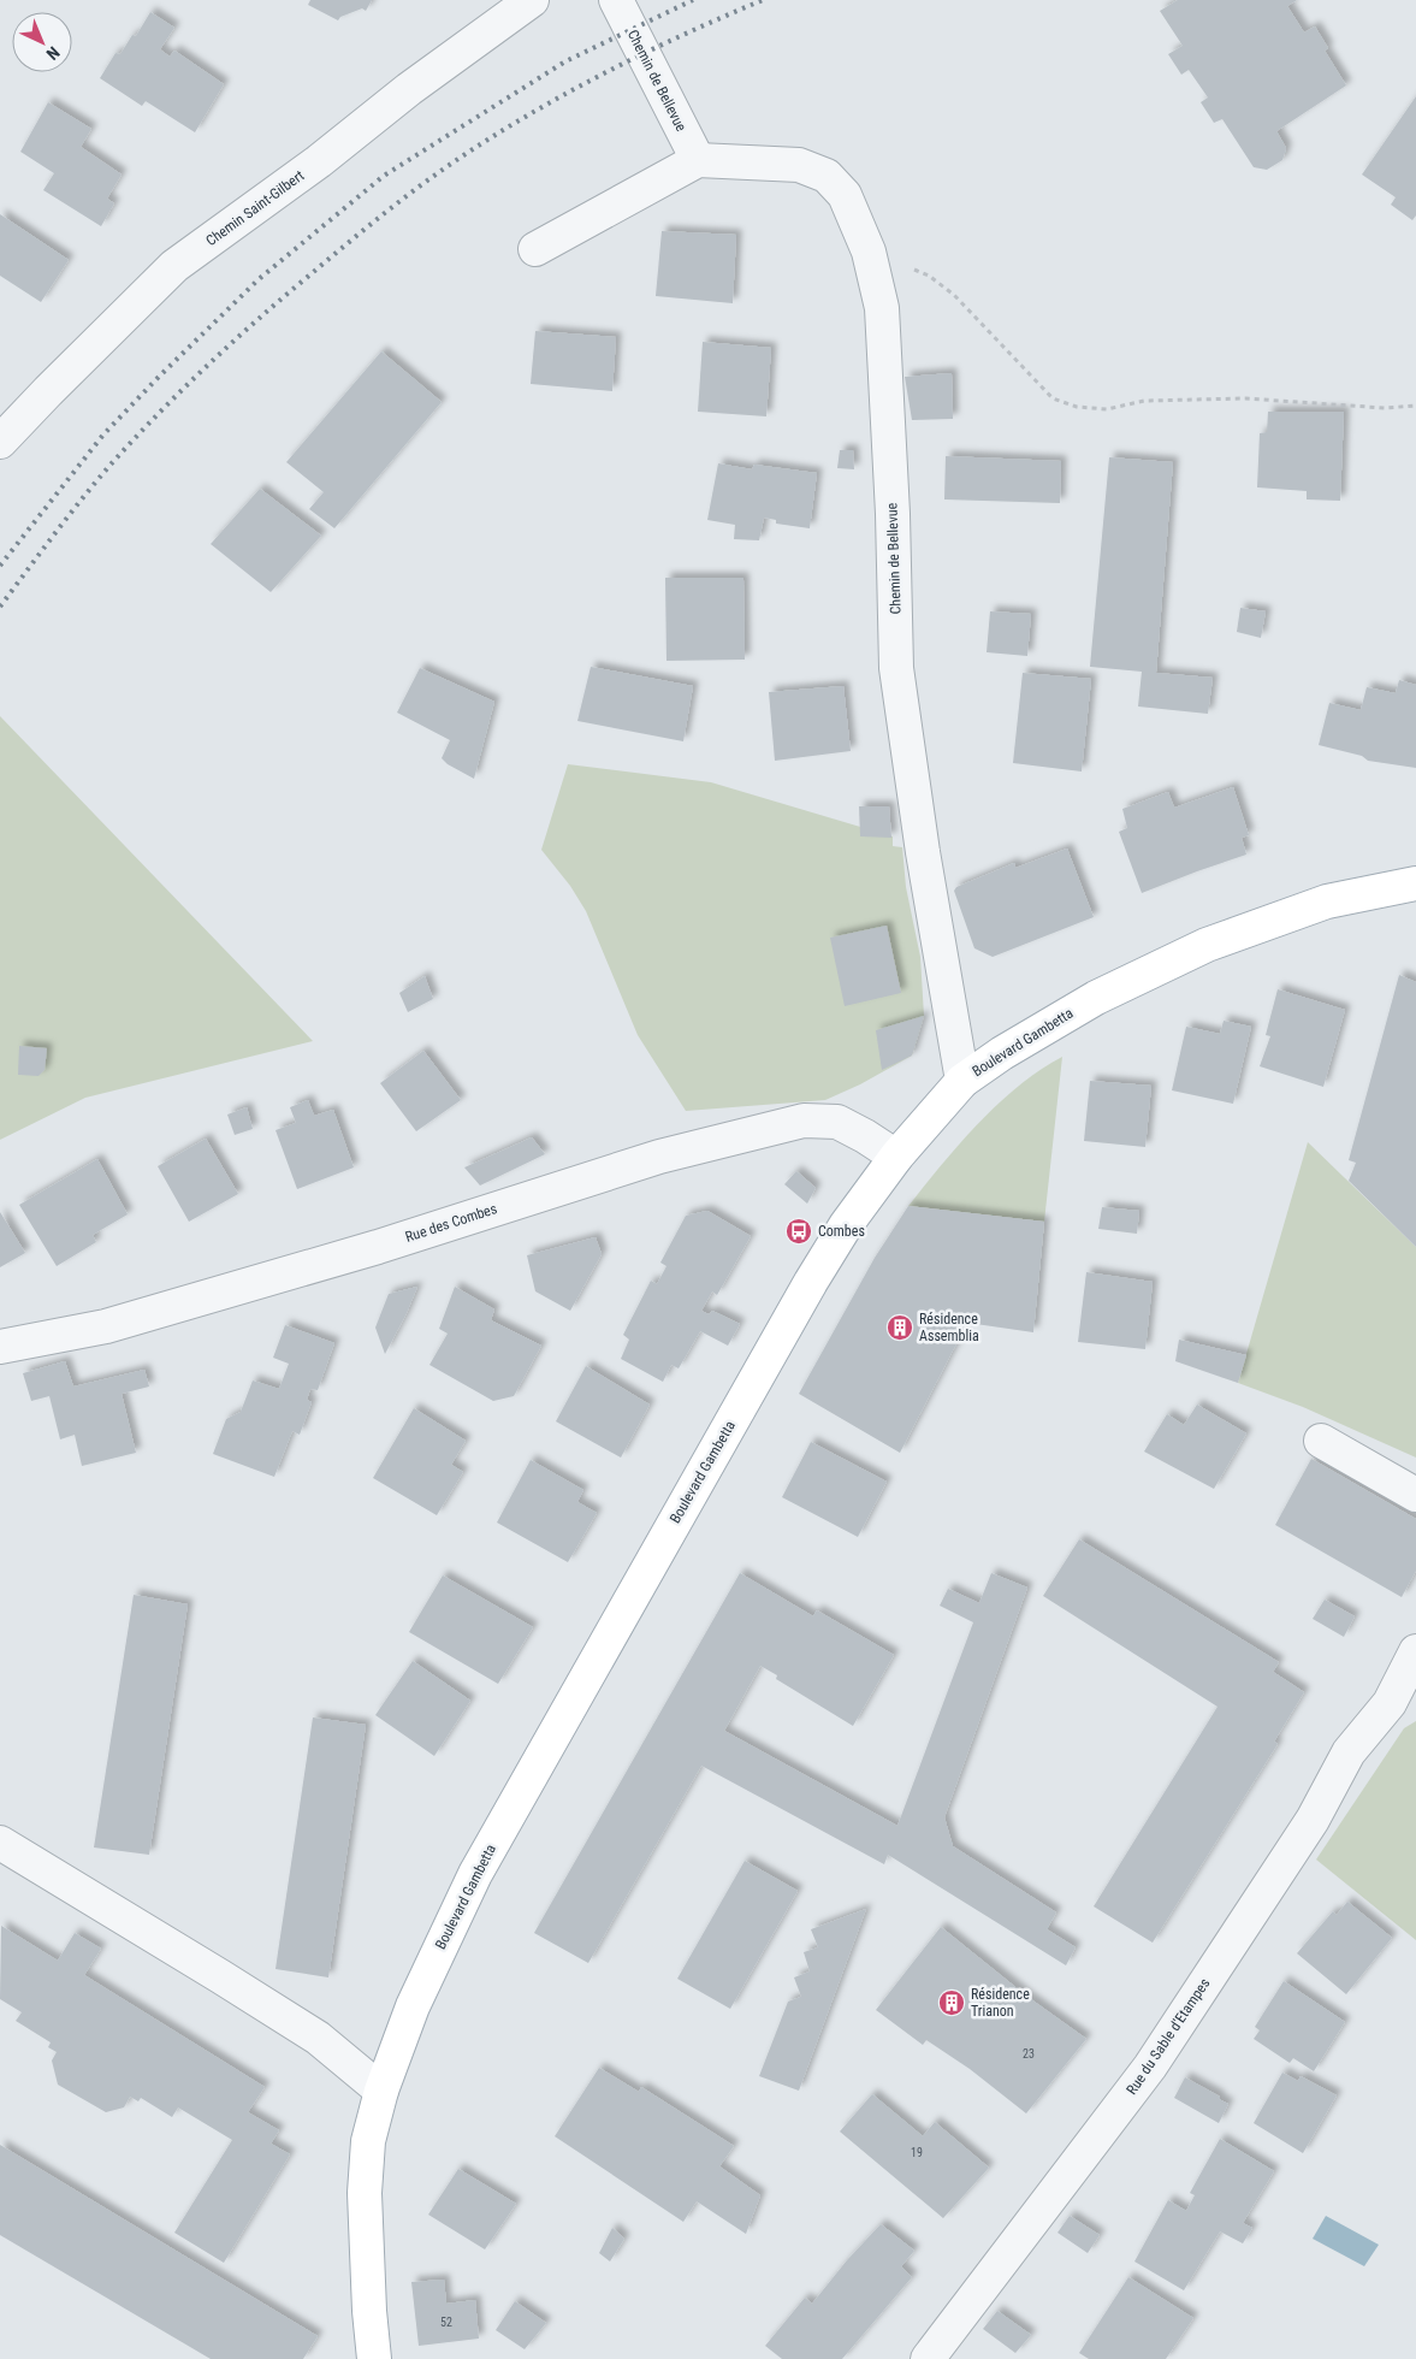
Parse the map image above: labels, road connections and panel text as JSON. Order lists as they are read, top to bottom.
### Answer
{
  "streets": {
    "main road": ["Boulevard Gambetta"],
    "street": [
      "Chemin de Bellevue",
      "Chemin Saint-Gilbert",
      "Rue des Combes",
      "Rue du Sable d'Etampes"
    ]
  },
  "crossings": [
    ["Chemin de Bellevue", "Boulevard Gambetta"],
    ["Boulevard Gambetta", "Rue des Combes"]
  ],
  "places": {
    "bus stop": ["Combes"],
    "building": ["Résidence Assemblia", "Résidence Trianon"]
  },
  "house_numbers": ["23", "19", "52"],
  "north": "bottom right"
}
